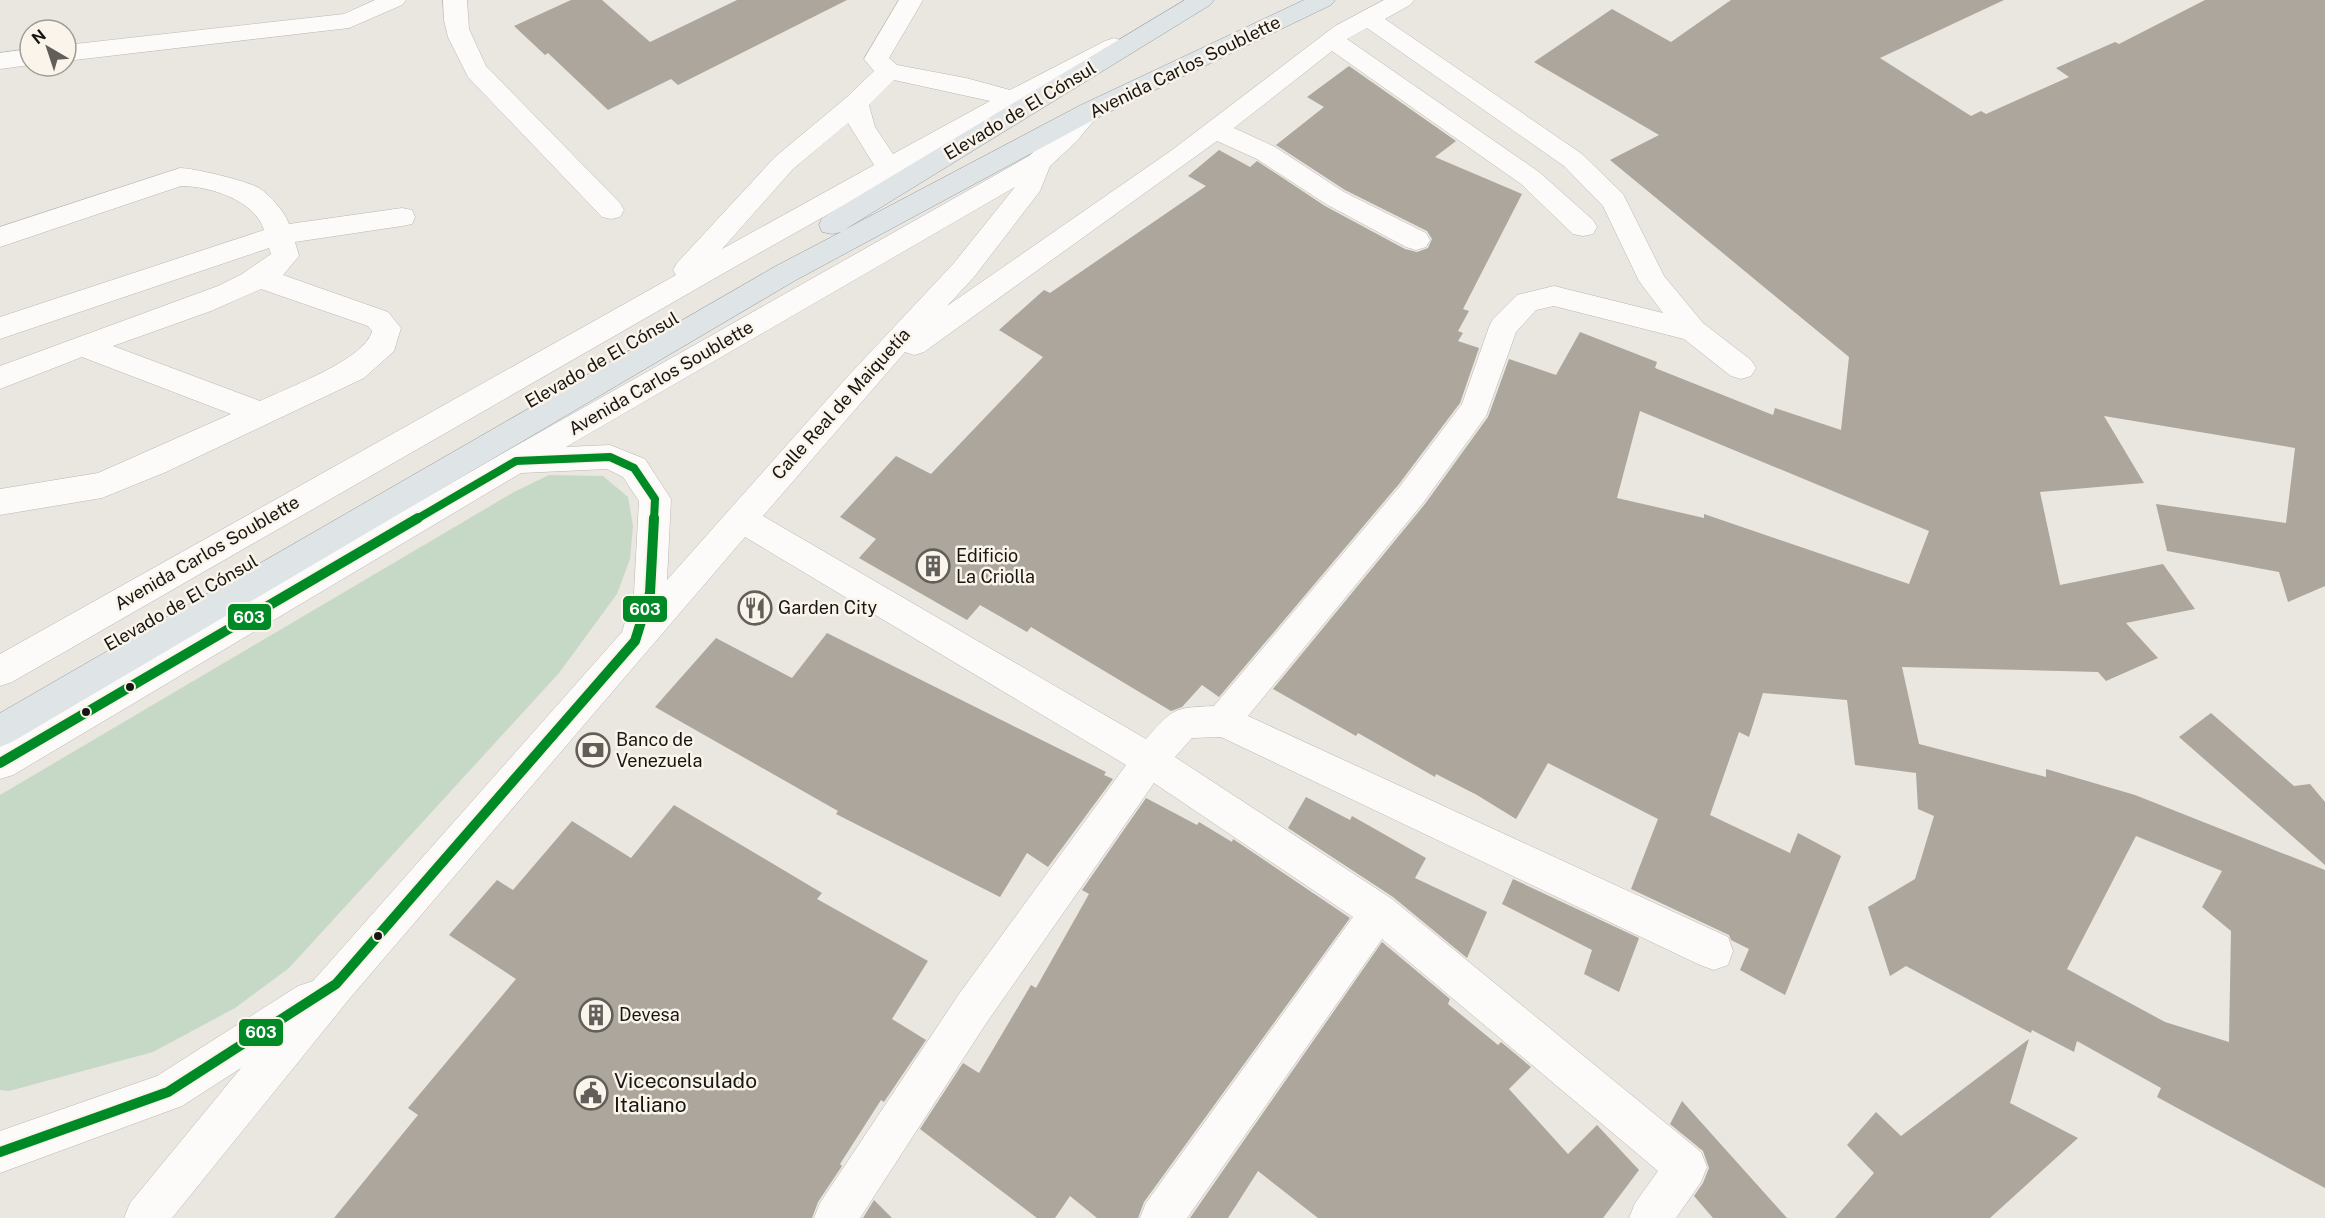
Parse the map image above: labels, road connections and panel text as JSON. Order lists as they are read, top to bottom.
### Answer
{
  "streets": {
    "main road": ["Avenida Carlos Soublette", "Elevado de El Cónsul"],
    "street": ["Calle Real de Maiquetía"]
  },
  "crossings": [
    ["Avenida Carlos Soublette", "Elevado de El Cónsul"],
    ["Avenida Carlos Soublette", "Calle Real de Maiquetía"]
  ],
  "places": {
    "building": ["Edificio La Criolla", "Devesa"],
    "restaurant": ["Garden City"],
    "bank": ["Banco de Venezuela"],
    "public building": ["Viceconsulado Italiano"]
  },
  "lines": ["transit line 603"],
  "north": "top left"
}
